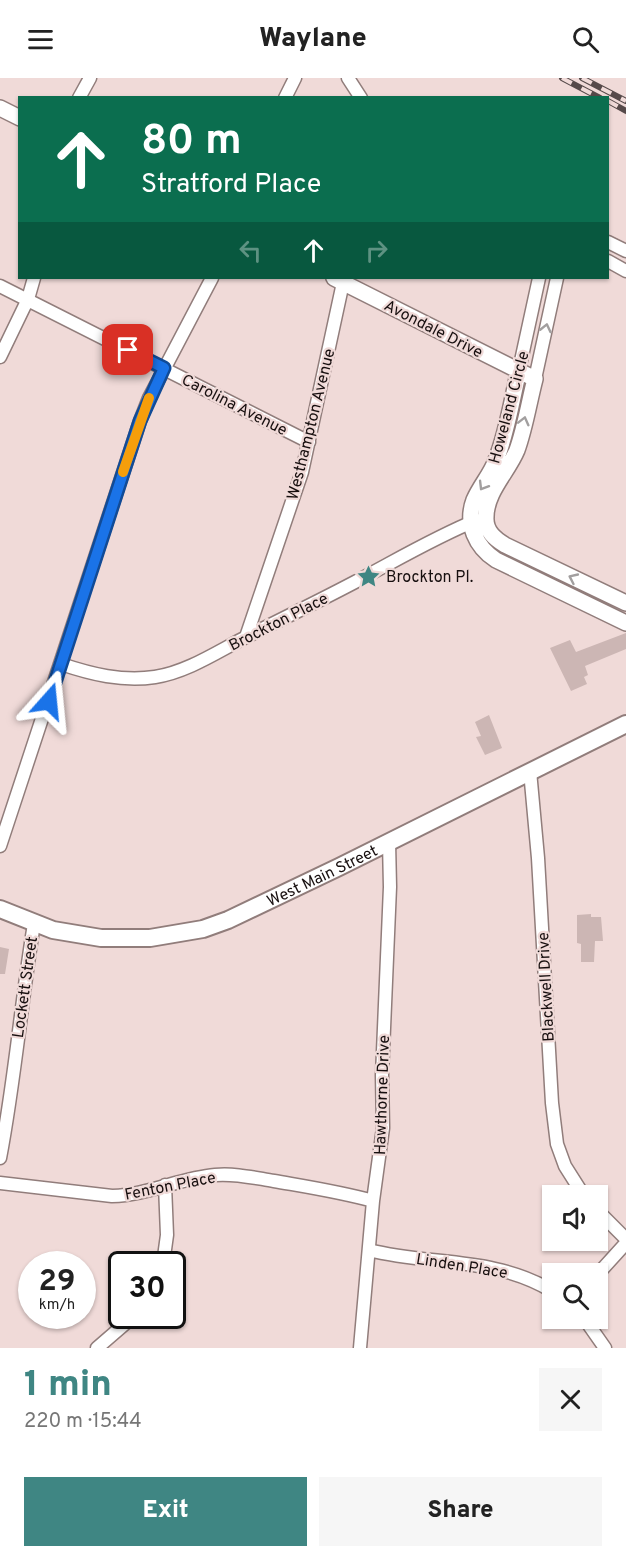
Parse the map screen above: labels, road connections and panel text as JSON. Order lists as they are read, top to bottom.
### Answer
{
  "streets": {
    "main road": ["West Main Street"],
    "street": [
      "Avondale Drive",
      "Carolina Avenue",
      "Howeland Circle",
      "Westhampton Avenue",
      "Brockton Place",
      "Lockett Street",
      "Blackwell Drive",
      "Hawthorne Drive",
      "Fenton Place",
      "Linden Place"
    ]
  },
  "crossings": [
    ["Avondale Drive", "Howeland Circle"],
    ["Avondale Drive", "Westhampton Avenue"],
    ["Carolina Avenue", "Westhampton Avenue"],
    ["Howeland Circle", "Brockton Place"],
    ["Westhampton Avenue", "Brockton Place"],
    ["West Main Street", "Lockett Street"],
    ["West Main Street", "Blackwell Drive"],
    ["West Main Street", "Hawthorne Drive"],
    ["Hawthorne Drive", "Fenton Place"],
    ["Hawthorne Drive", "Linden Place"]
  ],
  "places": {
    "place": ["Brockton Pl."]
  },
  "page": {
    "header": "Waylane",
    "turn": ["80 m", "Stratford Place"],
    "speed": "29 km/h",
    "limit": "30",
    "heading": ["1 min", "220 m · 15:44"],
    "buttons": ["Exit", "Share"]
  }
}
